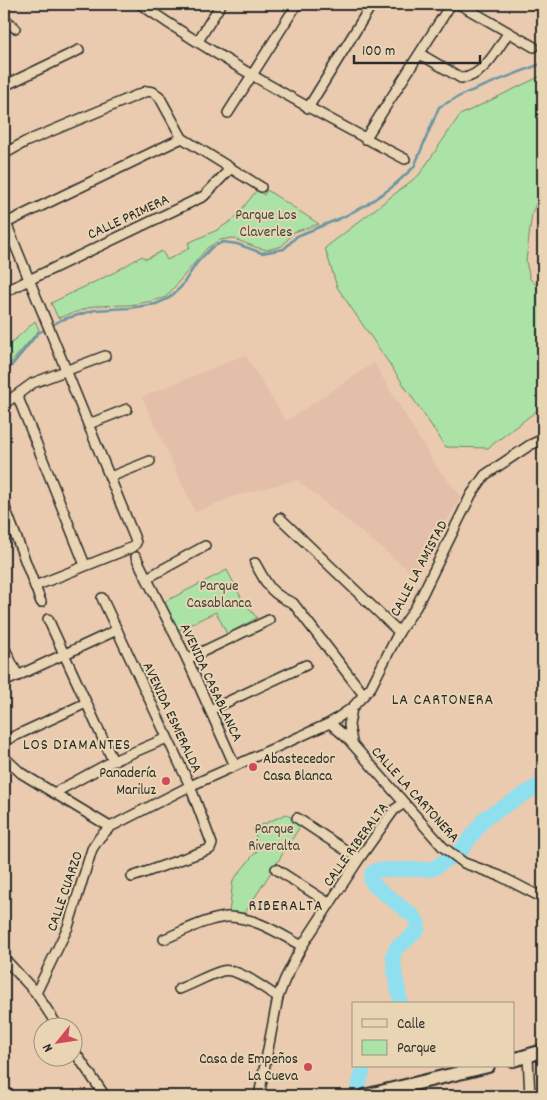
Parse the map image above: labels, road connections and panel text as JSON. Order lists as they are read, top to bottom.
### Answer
{
  "streets": {
    "street": [
      "CALLE PRIMERA",
      "CALLE LA AMISTAD",
      "AVENIDA CASABLANCA",
      "AVENIDA ESMERALDA",
      "CALLE LA CARTONERA",
      "CALLE RIBERALTA",
      "CALLE CUARZO"
    ]
  },
  "crossings": [
    ["CALLE LA AMISTAD", "AVENIDA CASABLANCA"],
    ["CALLE LA AMISTAD", "CALLE LA CARTONERA"],
    ["CALLE LA AMISTAD", "CALLE CUARZO"],
    ["AVENIDA CASABLANCA", "CALLE CUARZO"],
    ["AVENIDA ESMERALDA", "CALLE CUARZO"],
    ["CALLE LA CARTONERA", "CALLE RIBERALTA"]
  ],
  "districts": ["LA CARTONERA", "LOS DIAMANTES", "RIBERALTA"],
  "parks": ["Parque Los Claverles", "Parque Casablanca", "Parque Riveralta"],
  "places": ["Abastecedor Casa Blanca", "Panadería Mariluz", "Casa de Empeños La Cueva"],
  "legend": ["Calle", "Parque"],
  "scale_bar": "100 m",
  "north": "bottom left"
}
